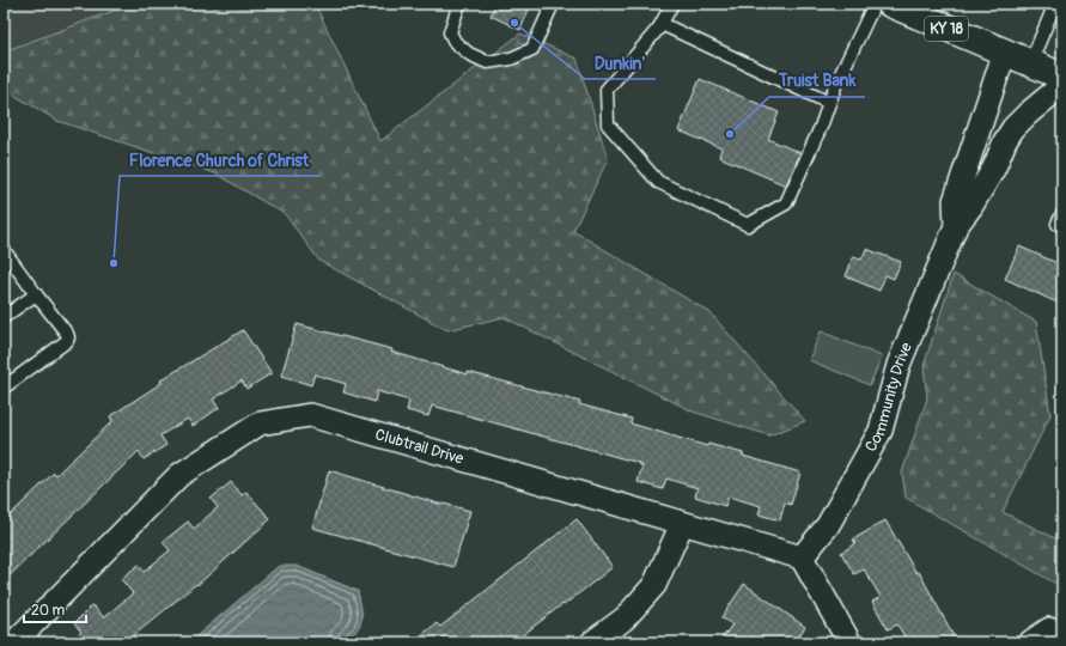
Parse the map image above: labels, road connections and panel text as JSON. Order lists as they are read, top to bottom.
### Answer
{
  "streets": {
    "main road": ["KY 18"],
    "street": ["Community Drive", "Clubtrail Drive"]
  },
  "crossings": [
    ["KY 18", "Community Drive"],
    ["Community Drive", "Clubtrail Drive"]
  ],
  "places": ["Dunkin'", "Truist Bank", "Florence Church of Christ"],
  "scale_bar": "20 m"
}
